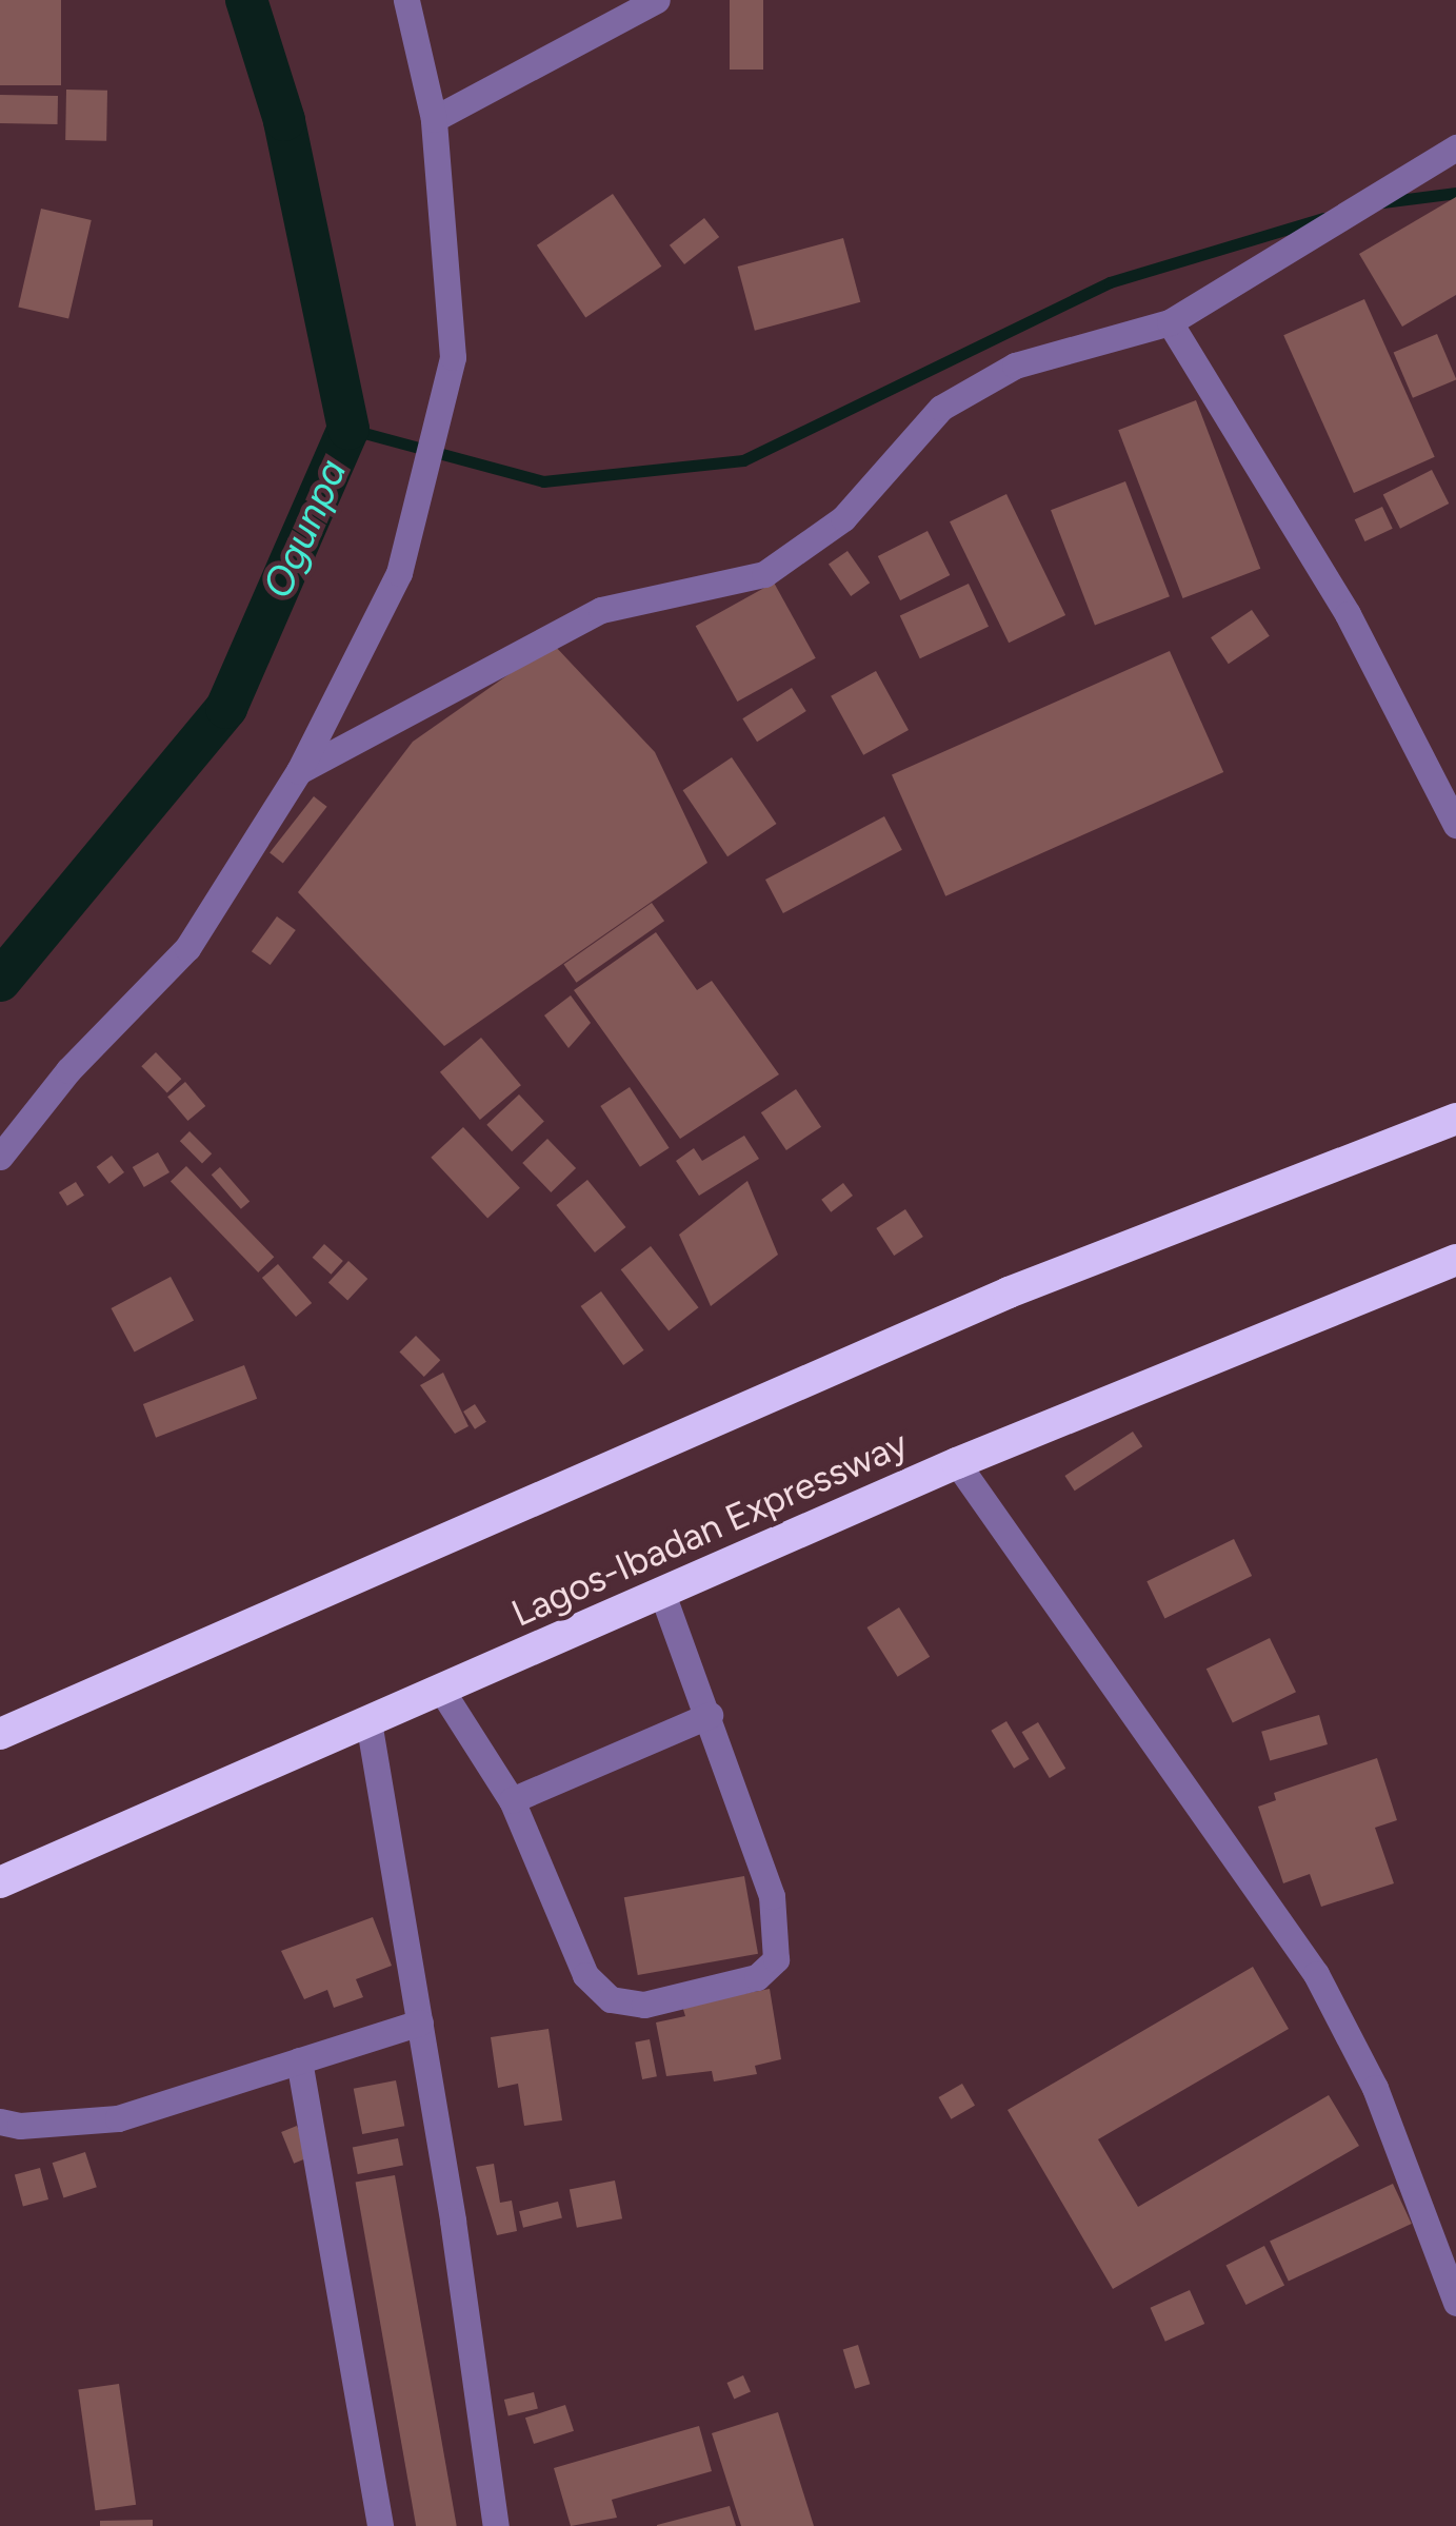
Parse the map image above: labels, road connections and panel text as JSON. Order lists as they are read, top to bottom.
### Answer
{
  "streets": {
    "highway": ["Lagos-Ibadan Expressway"]
  },
  "water": ["Ogunpa"]
}
